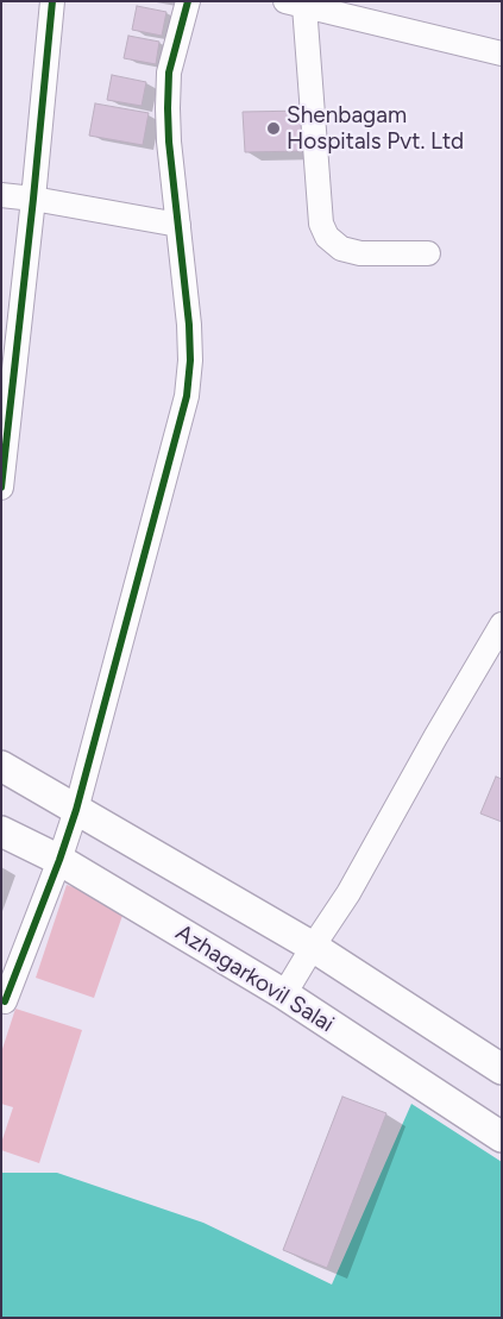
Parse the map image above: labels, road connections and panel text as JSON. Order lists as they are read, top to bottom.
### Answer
{
  "streets": {
    "main road": ["Azhagarkovil Salai"]
  },
  "places": ["Shenbagam Hospitals Pvt. Ltd"]
}
